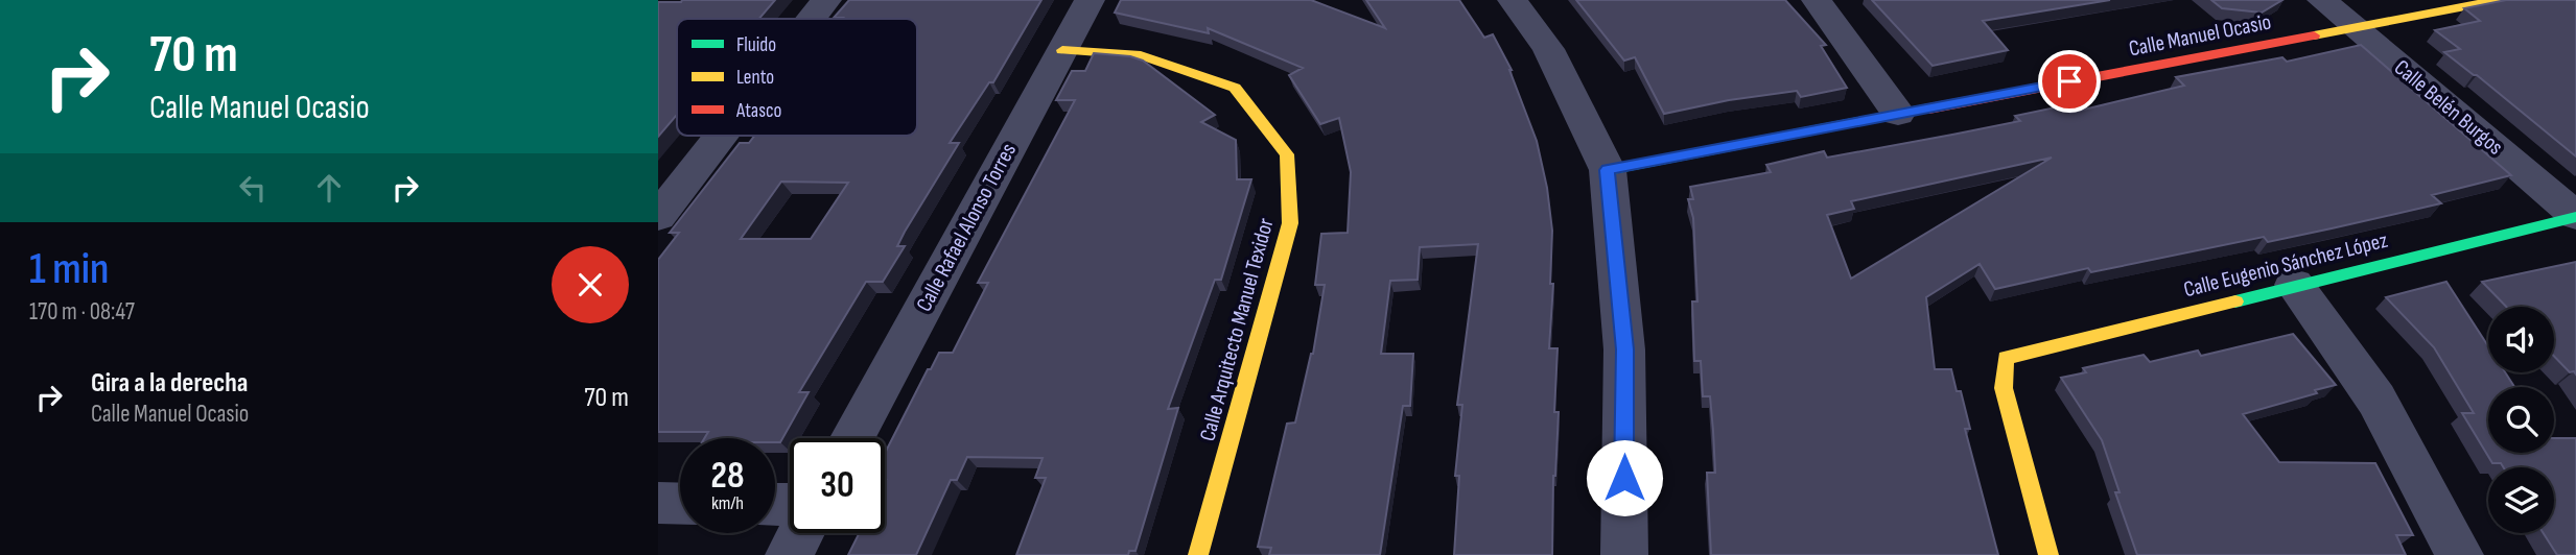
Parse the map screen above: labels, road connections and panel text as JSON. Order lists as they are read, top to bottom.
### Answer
{
  "streets": {
    "street": [
      "Calle Manuel Ocasio",
      "Calle Belén Burgos",
      "Calle Rafael Alonso Torres",
      "Calle Eugenio Sánchez López",
      "Calle Arquitecto Manuel Texidor"
    ]
  },
  "crossings": [
    ["Calle Manuel Ocasio", "Calle Belén Burgos"],
    ["Calle Belén Burgos", "Calle Eugenio Sánchez López"],
    ["Calle Rafael Alonso Torres", "Calle Arquitecto Manuel Texidor"]
  ],
  "legend": ["Fluido", "Lento", "Atasco"],
  "page": {
    "turn": ["70 m", "Calle Manuel Ocasio"],
    "heading": ["1 min", "170 m · 08:47"],
    "list": [
      {
        "name": "Gira a la derecha",
        "note": "Calle Manuel Ocasio",
        "value": "70 m"
      }
    ],
    "speed": "28 km/h",
    "limit": "30"
  }
}
